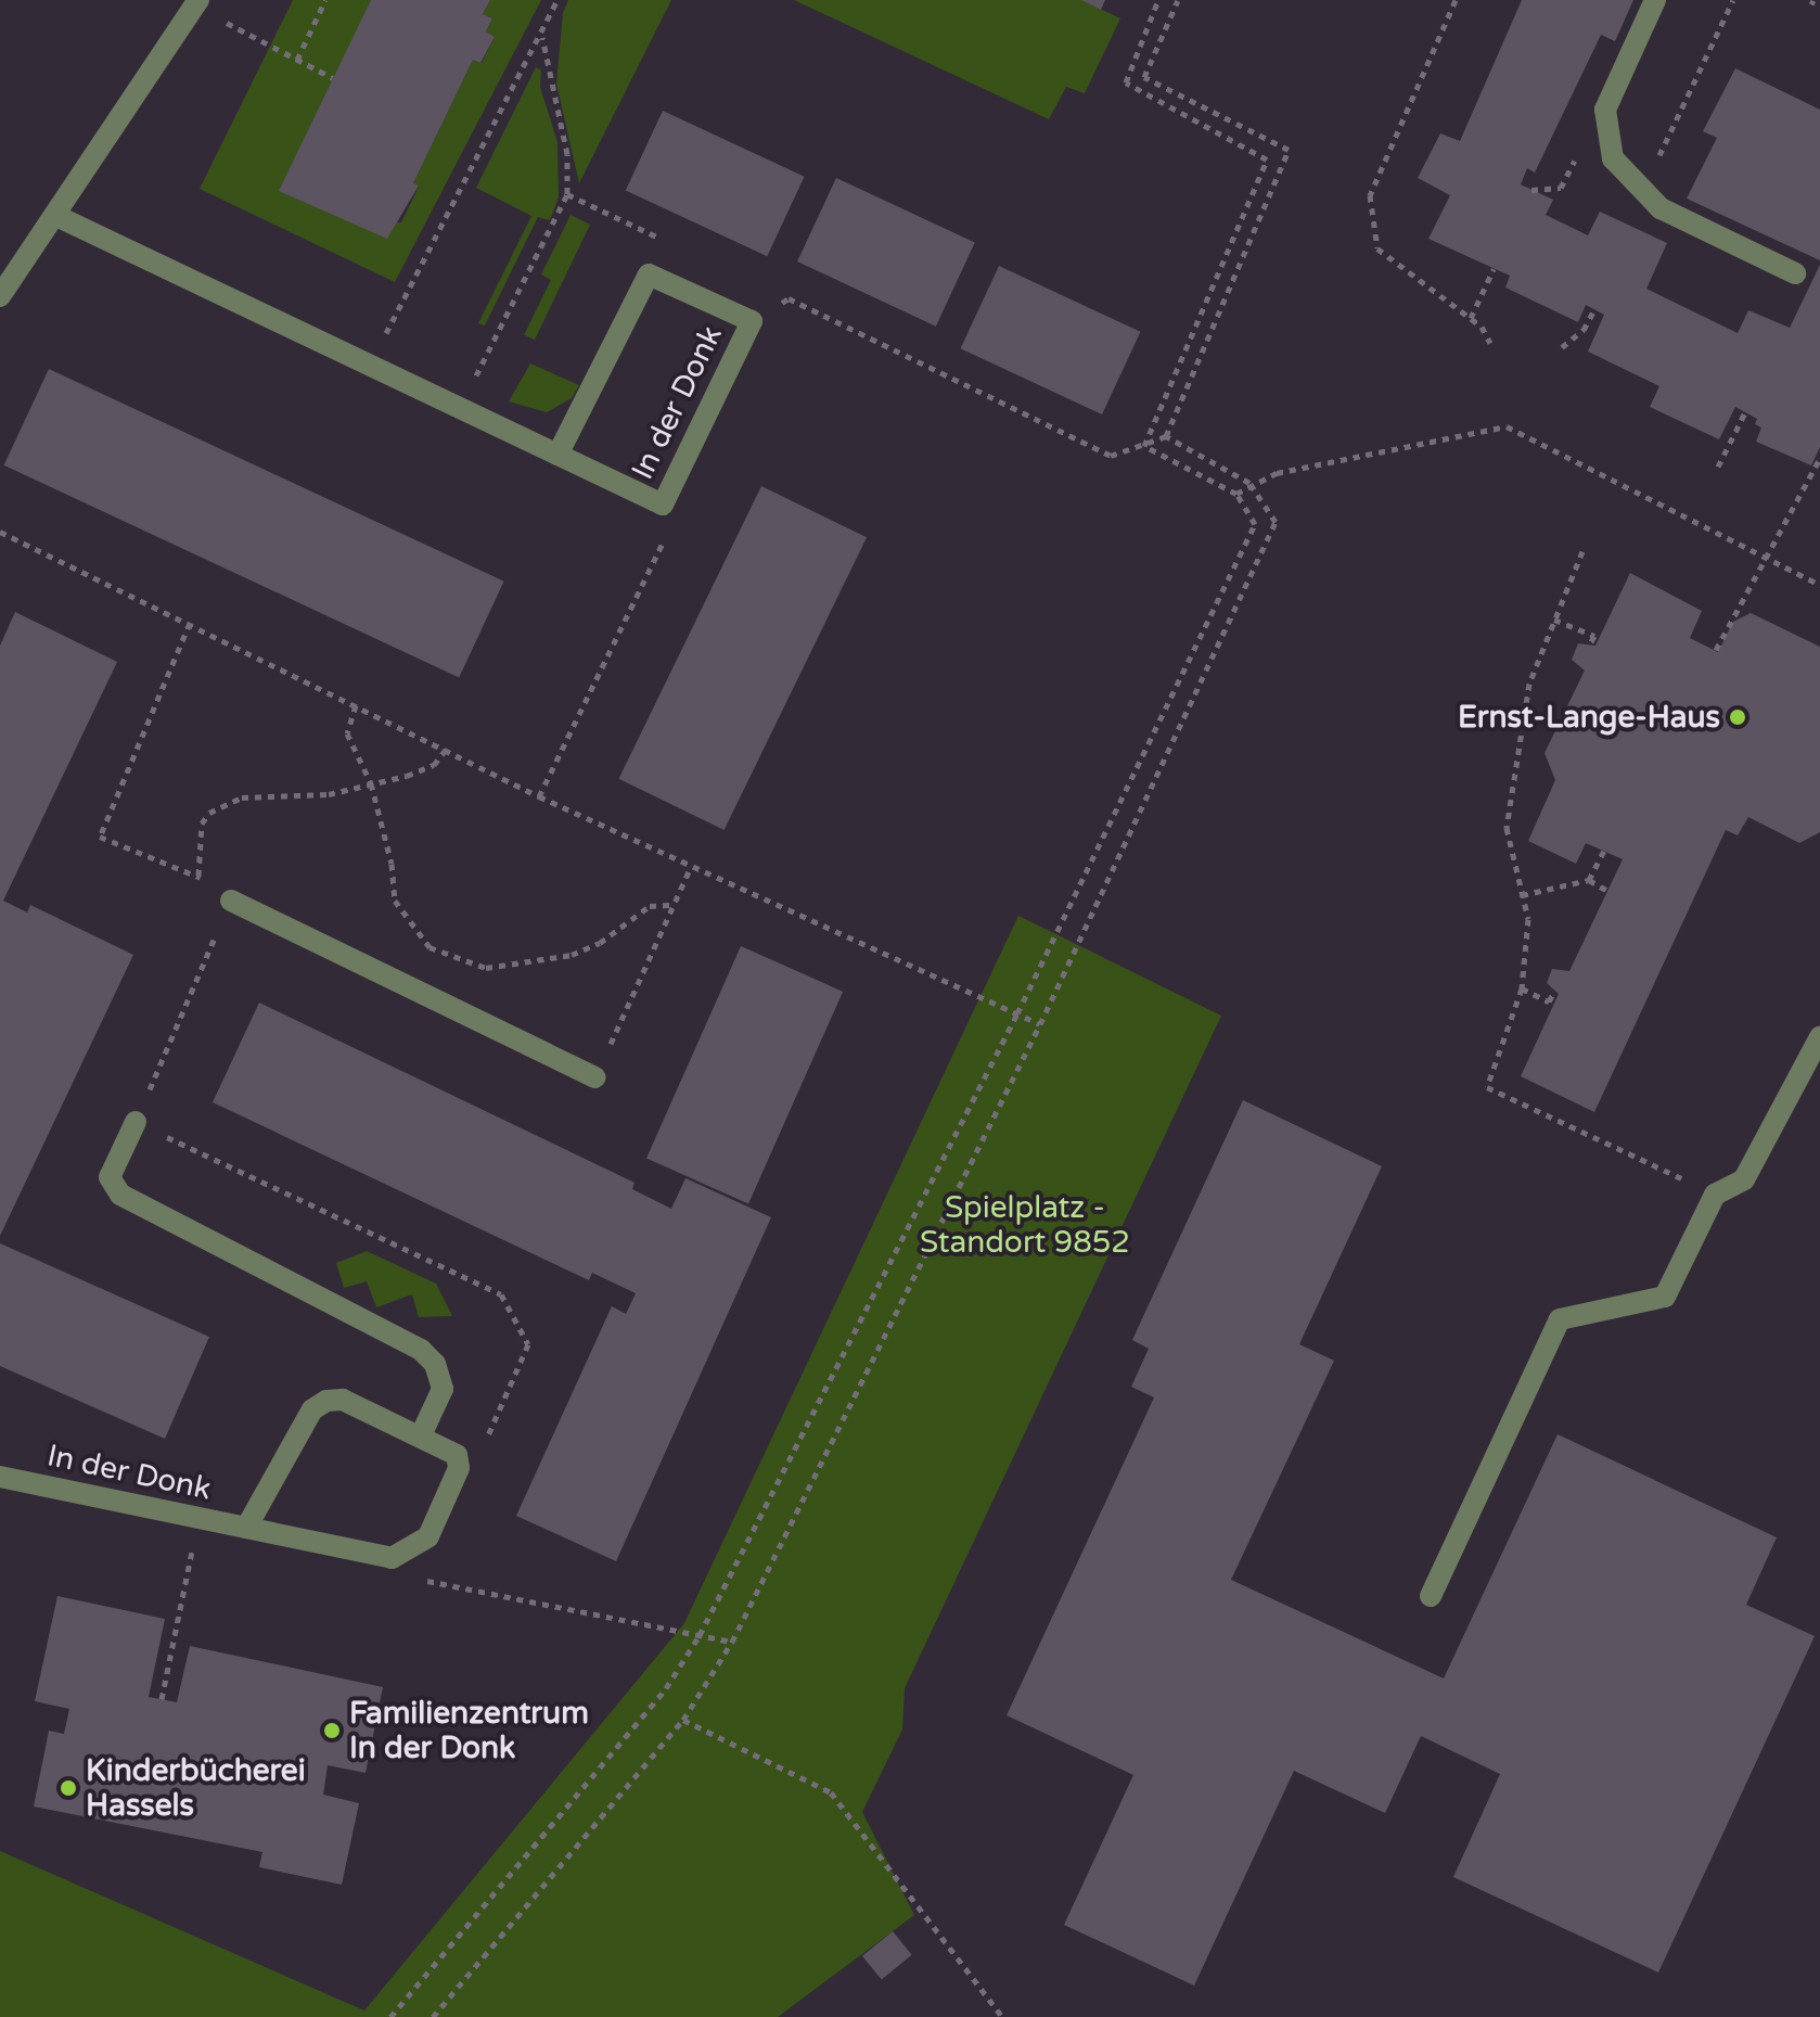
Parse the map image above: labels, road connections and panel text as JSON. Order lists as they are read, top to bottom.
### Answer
{
  "streets": {
    "street": ["In der Donk"]
  },
  "parks": ["Spielplatz - Standort 9852"],
  "places": ["Ernst-Lange-Haus", "Familienzentrum In der Donk", "Kinderbücherei Hassels"]
}
